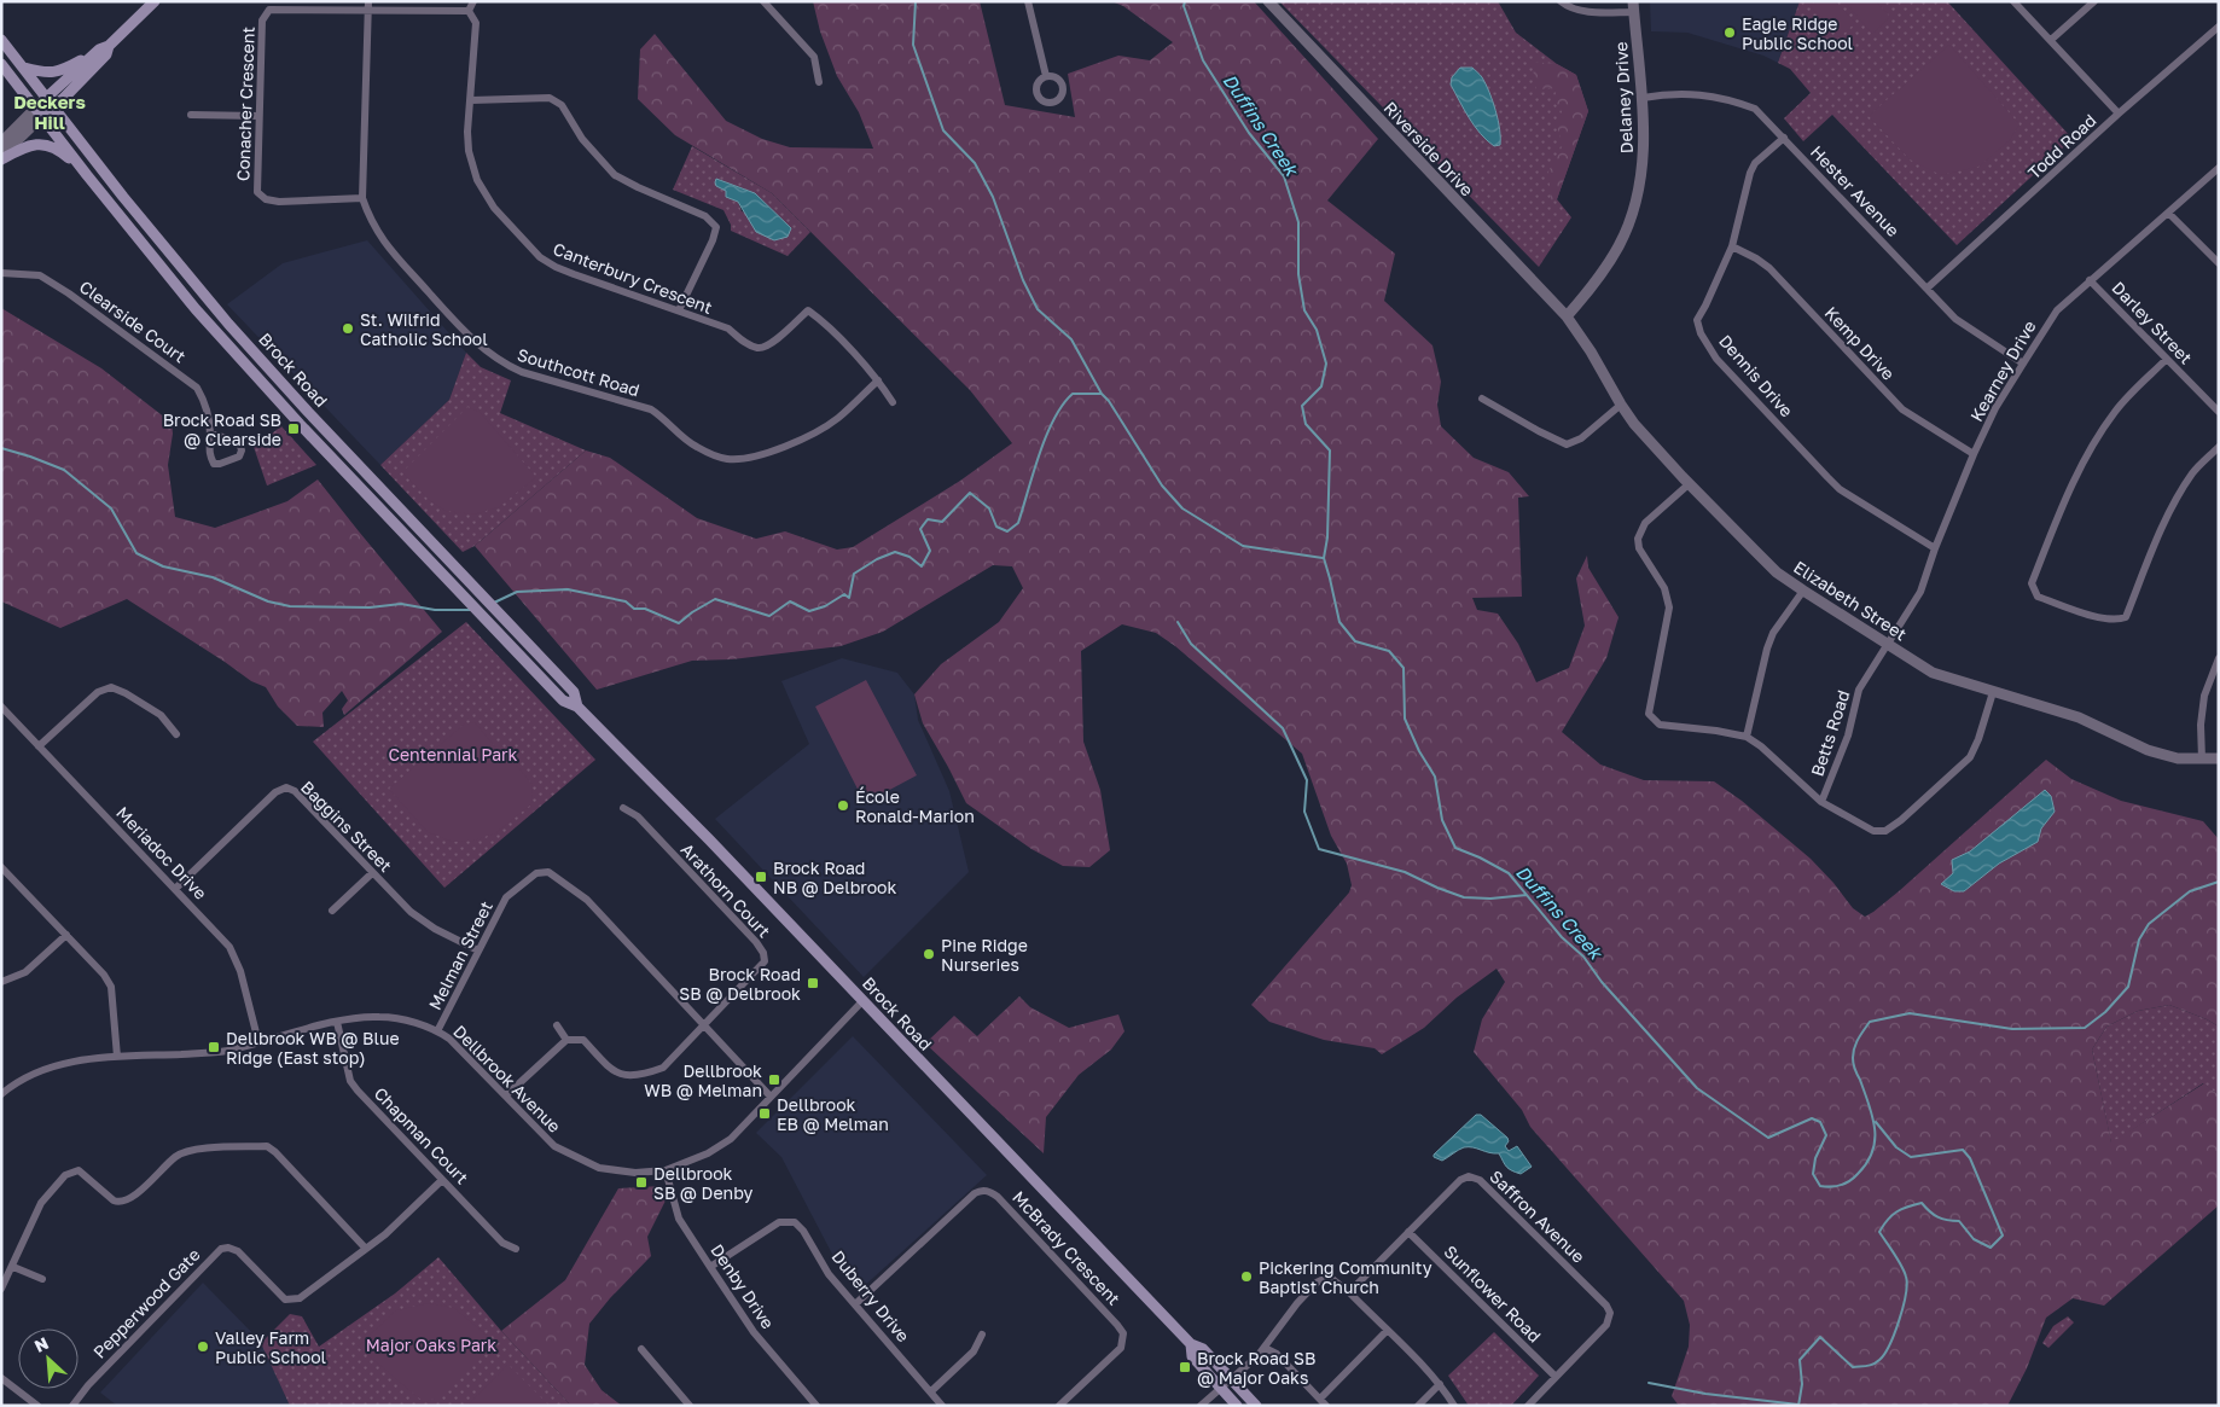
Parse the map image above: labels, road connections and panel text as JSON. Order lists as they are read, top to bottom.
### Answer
{
  "streets": {
    "main road": ["Brock Road"],
    "street": [
      "Delaney Drive",
      "Conacher Crescent",
      "Todd Road",
      "Riverside Drive",
      "Hester Avenue",
      "Canterbury Crescent",
      "Clearside Court",
      "Darley Street",
      "Kemp Drive",
      "Kearney Drive",
      "Southcott Road",
      "Dennis Drive",
      "Elizabeth Street",
      "Betts Road",
      "Baggins Street",
      "Meriadoc Drive",
      "Arathorn Court",
      "Melman Street",
      "Dellbrook Avenue",
      "Chapman Court",
      "Saffron Avenue",
      "McBrady Crescent",
      "Denby Drive",
      "Sunflower Road",
      "Duberry Drive",
      "Pepperwood Gate"
    ]
  },
  "crossings": [
    ["Delaney Drive", "Riverside Drive"],
    ["Delaney Drive", "Hester Avenue"],
    ["Delaney Drive", "Elizabeth Street"],
    ["Conacher Crescent", "Southcott Road"],
    ["Todd Road", "Hester Avenue"],
    ["Riverside Drive", "Elizabeth Street"],
    ["Hester Avenue", "Kearney Drive"],
    ["Hester Avenue", "Dennis Drive"],
    ["Canterbury Crescent", "Southcott Road"],
    ["Darley Street", "Kearney Drive"],
    ["Kemp Drive", "Kearney Drive"],
    ["Kemp Drive", "Dennis Drive"],
    ["Brock Road", "Dellbrook Avenue"],
    ["Kearney Drive", "Dennis Drive"],
    ["Kearney Drive", "Elizabeth Street"],
    ["Kearney Drive", "Betts Road"],
    ["Elizabeth Street", "Betts Road"],
    ["Baggins Street", "Meriadoc Drive"],
    ["Baggins Street", "Melman Street"],
    ["Meriadoc Drive", "Dellbrook Avenue"],
    ["Arathorn Court", "Melman Street"],
    ["Melman Street", "Dellbrook Avenue"],
    ["Dellbrook Avenue", "Chapman Court"],
    ["Dellbrook Avenue", "Denby Drive"],
    ["Chapman Court", "Pepperwood Gate"],
    ["Saffron Avenue", "Sunflower Road"],
    ["McBrady Crescent", "Duberry Drive"],
    ["Denby Drive", "Duberry Drive"]
  ],
  "districts": ["Deckers Hill"],
  "water": ["Duffins Creek"],
  "parks": ["Centennial Park", "Major Oaks Park"],
  "places": {
    "other": [
      "Eagle Ridge Public School",
      "St. Wilfrid Catholic School",
      "École Ronald-Marion",
      "Pine Ridge Nurseries",
      "Pickering Community Baptist Church",
      "Valley Farm Public School"
    ],
    "transit": [
      "Brock Road SB @ Clearside",
      "Brock Road NB @ Delbrook",
      "Brock Road SB @ Delbrook",
      "Dellbrook WB @ Blue Ridge (East stop)",
      "Dellbrook WB @ Melman",
      "Dellbrook EB @ Melman",
      "Dellbrook SB @ Denby",
      "Brock Road SB @ Major Oaks"
    ]
  },
  "north": "top left"
}
